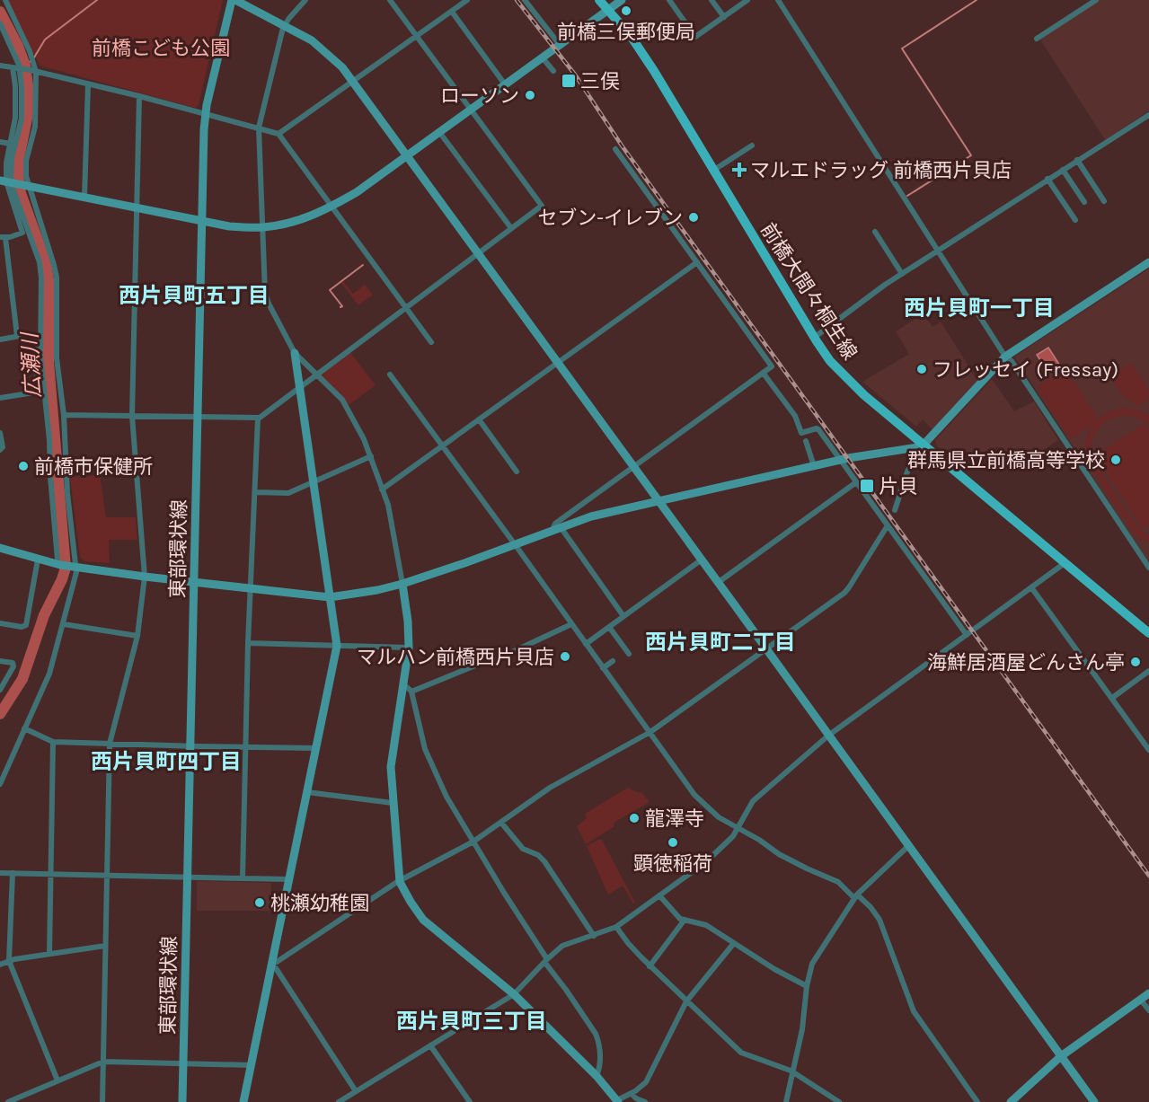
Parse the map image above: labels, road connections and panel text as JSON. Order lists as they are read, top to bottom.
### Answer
{
  "streets": {
    "main road": ["前橋大間々桐生線"],
    "street": ["東部環状線"]
  },
  "districts": [
    "西片貝町五丁目",
    "西片貝町一丁目",
    "西片貝町二丁目",
    "西片貝町四丁目",
    "西片貝町三丁目"
  ],
  "water": ["広瀬川"],
  "parks": ["前橋こども公園"],
  "places": {
    "other": [
      "前橋三俣郵便局",
      "ローソン",
      "セブン-イレブン",
      "フレッセイ (Fressay)",
      "群馬県立前橋高等学校",
      "前橋市保健所",
      "マルハン前橋西片貝店",
      "海鮮居酒屋どんさん亭",
      "龍澤寺",
      "顕徳稲荷",
      "桃瀬幼稚園"
    ],
    "transit": ["三俣", "片貝"],
    "health": ["マルエドラッグ 前橋西片貝店"]
  }
}
